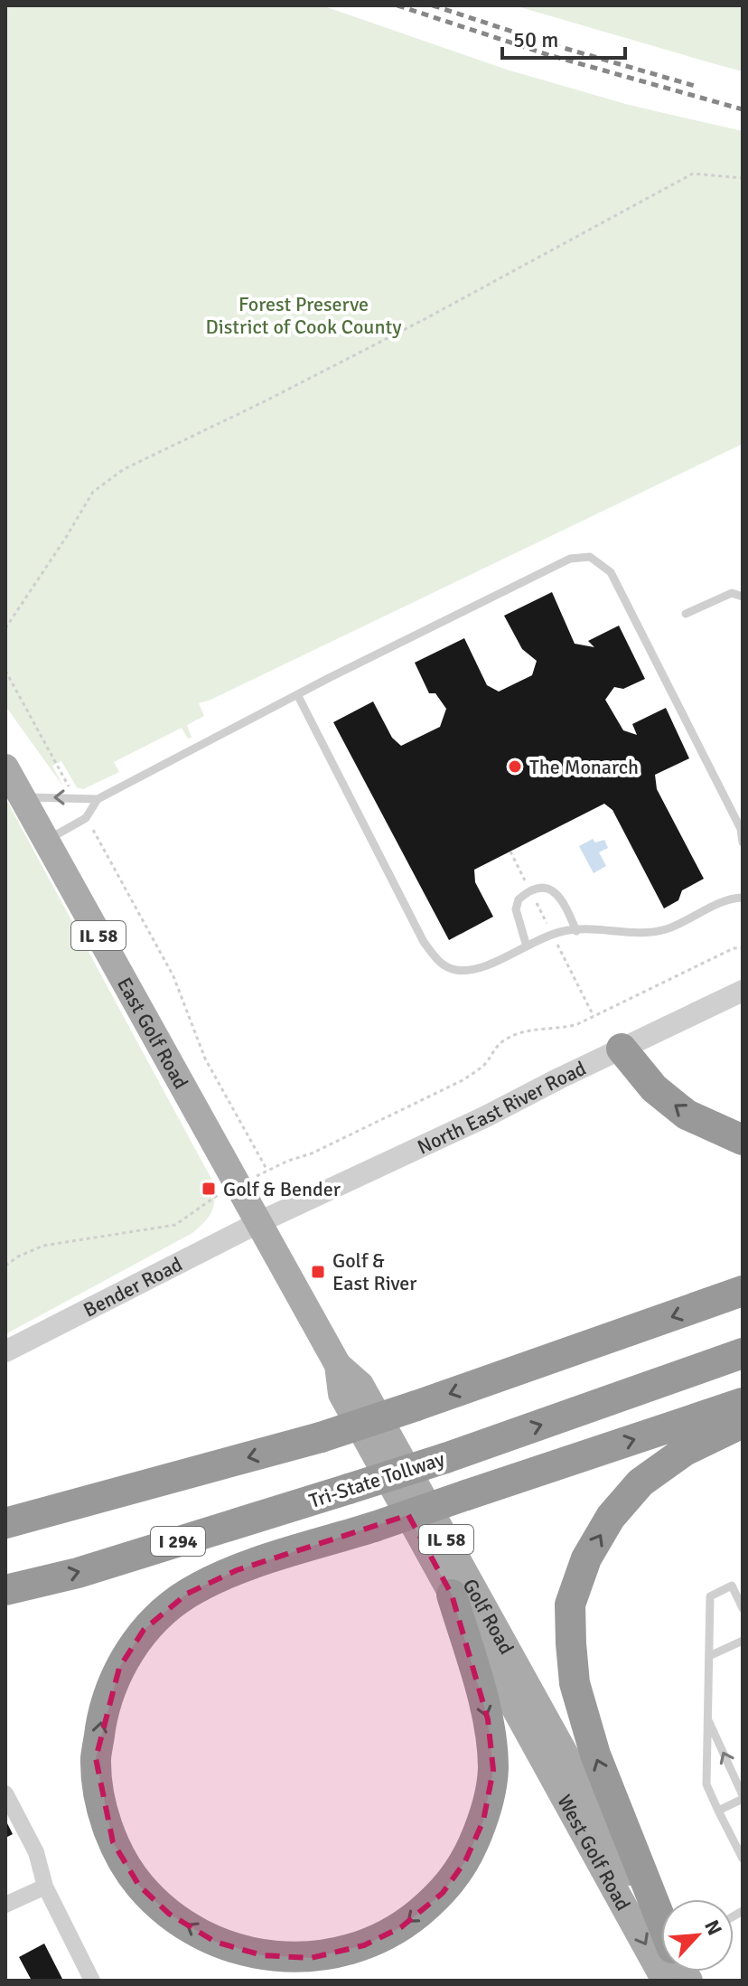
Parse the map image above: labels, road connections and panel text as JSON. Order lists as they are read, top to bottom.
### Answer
{
  "streets": {
    "highway": ["Tri-State Tollway", "I 294"],
    "main road": [
      "IL 58",
      "East Golf Road",
      "Golf Road",
      "West Golf Road"
    ],
    "street": ["North East River Road", "Bender Road"]
  },
  "crossings": [
    ["East Golf Road", "North East River Road"],
    ["East Golf Road", "Bender Road"],
    ["East Golf Road", "Golf Road"],
    ["North East River Road", "Bender Road"],
    ["North East River Road", "Golf Road"],
    ["Bender Road", "Golf Road"],
    ["Golf Road", "West Golf Road"]
  ],
  "parks": ["Forest Preserve District of Cook County"],
  "places": {
    "other": ["The Monarch"],
    "transit": ["Golf & Bender", "Golf & East River"]
  },
  "scale_bar": "50 m",
  "north": "top right"
}
